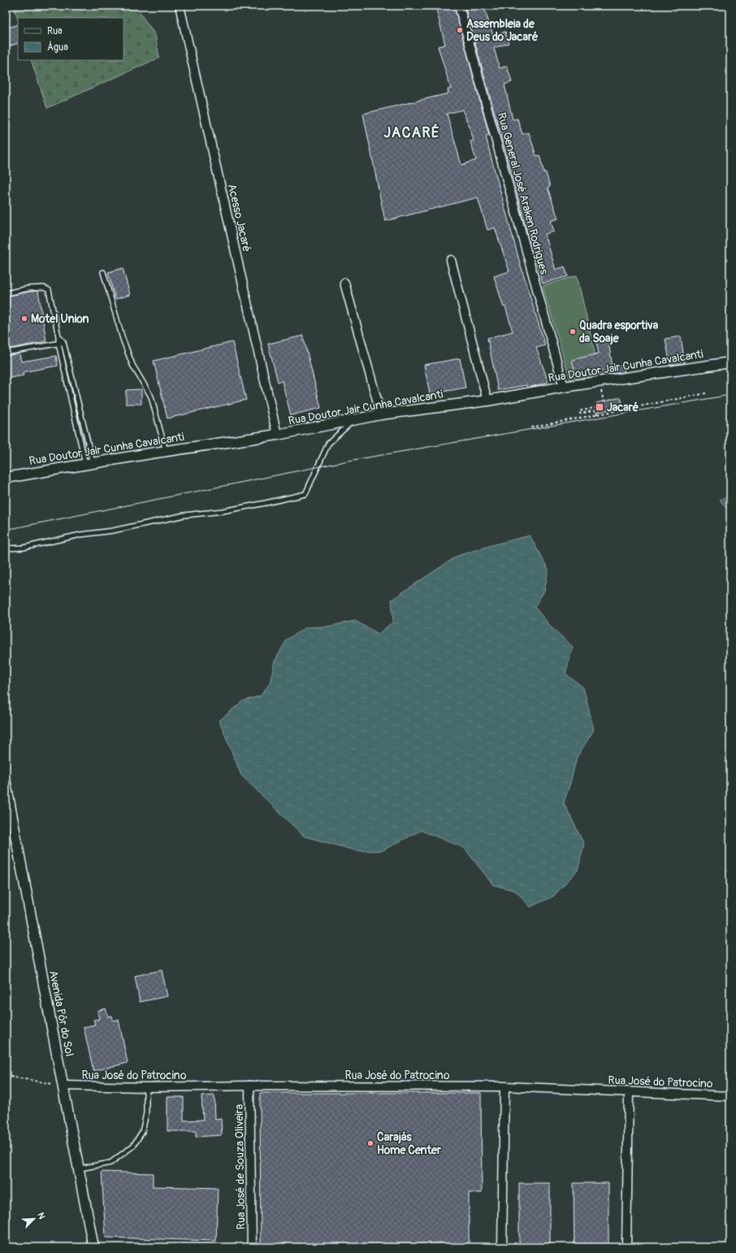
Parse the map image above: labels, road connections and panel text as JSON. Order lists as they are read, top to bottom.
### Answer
{
  "streets": {
    "street": [
      "Rua General José Araken Rodrigues",
      "Acesso Jacaré",
      "Rua Doutor Jair Cunha Cavalcanti",
      "Avenida Pôr do Sol",
      "Rua José do Patrocino",
      "Rua José de Souza Oliveira"
    ]
  },
  "crossings": [
    ["Rua General José Araken Rodrigues", "Rua Doutor Jair Cunha Cavalcanti"],
    ["Acesso Jacaré", "Rua Doutor Jair Cunha Cavalcanti"],
    ["Avenida Pôr do Sol", "Rua José do Patrocino"],
    ["Rua José do Patrocino", "Rua José de Souza Oliveira"]
  ],
  "districts": ["JACARÉ"],
  "places": {
    "other": [
      "Assembleia de Deus do Jacaré",
      "Motel Union",
      "Quadra esportiva da Soaje",
      "Carajás Home Center"
    ],
    "transit": ["Jacaré"]
  },
  "legend": ["Rua", "Água"],
  "north": "top right"
}
